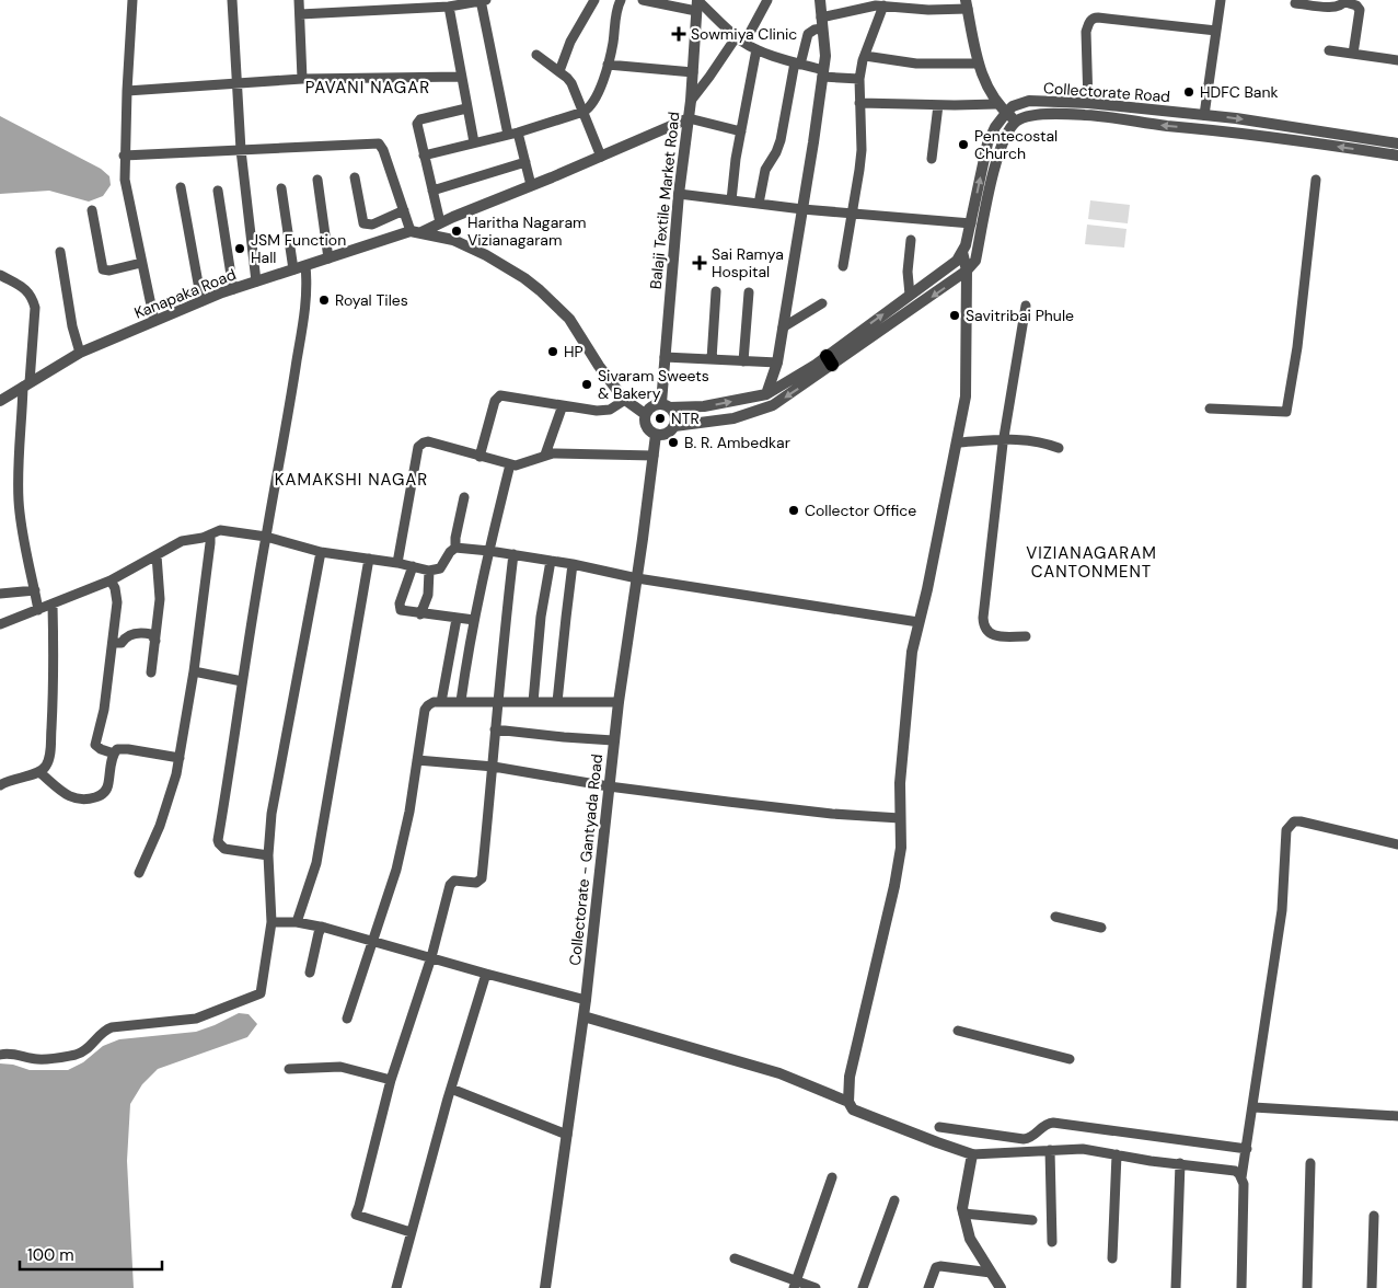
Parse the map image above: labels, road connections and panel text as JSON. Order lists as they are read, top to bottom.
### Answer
{
  "streets": {
    "street": [
      "Collectorate Road",
      "Balaji Textile Market Road",
      "Kanapaka Road",
      "Collectorate - Gantyada Road"
    ]
  },
  "crossings": [
    ["Collectorate Road", "Balaji Textile Market Road"],
    ["Collectorate Road", "Kanapaka Road"],
    ["Collectorate Road", "Collectorate - Gantyada Road"],
    ["Balaji Textile Market Road", "Kanapaka Road"],
    ["Balaji Textile Market Road", "Collectorate - Gantyada Road"],
    ["Kanapaka Road", "Collectorate - Gantyada Road"]
  ],
  "districts": ["PAVANI NAGAR", "KAMAKSHI NAGAR", "VIZIANAGARAM CANTONMENT"],
  "places": {
    "health": ["Sowmiya Clinic", "Sai Ramya Hospital"],
    "other": [
      "HDFC Bank",
      "Pentecostal Church",
      "Haritha Nagaram Vizianagaram",
      "JSM Function Hall",
      "Royal Tiles",
      "Savitribai Phule",
      "HP",
      "Sivaram Sweets & Bakery",
      "NTR",
      "B. R. Ambedkar",
      "Collector Office"
    ]
  },
  "scale_bar": "100 m"
}
